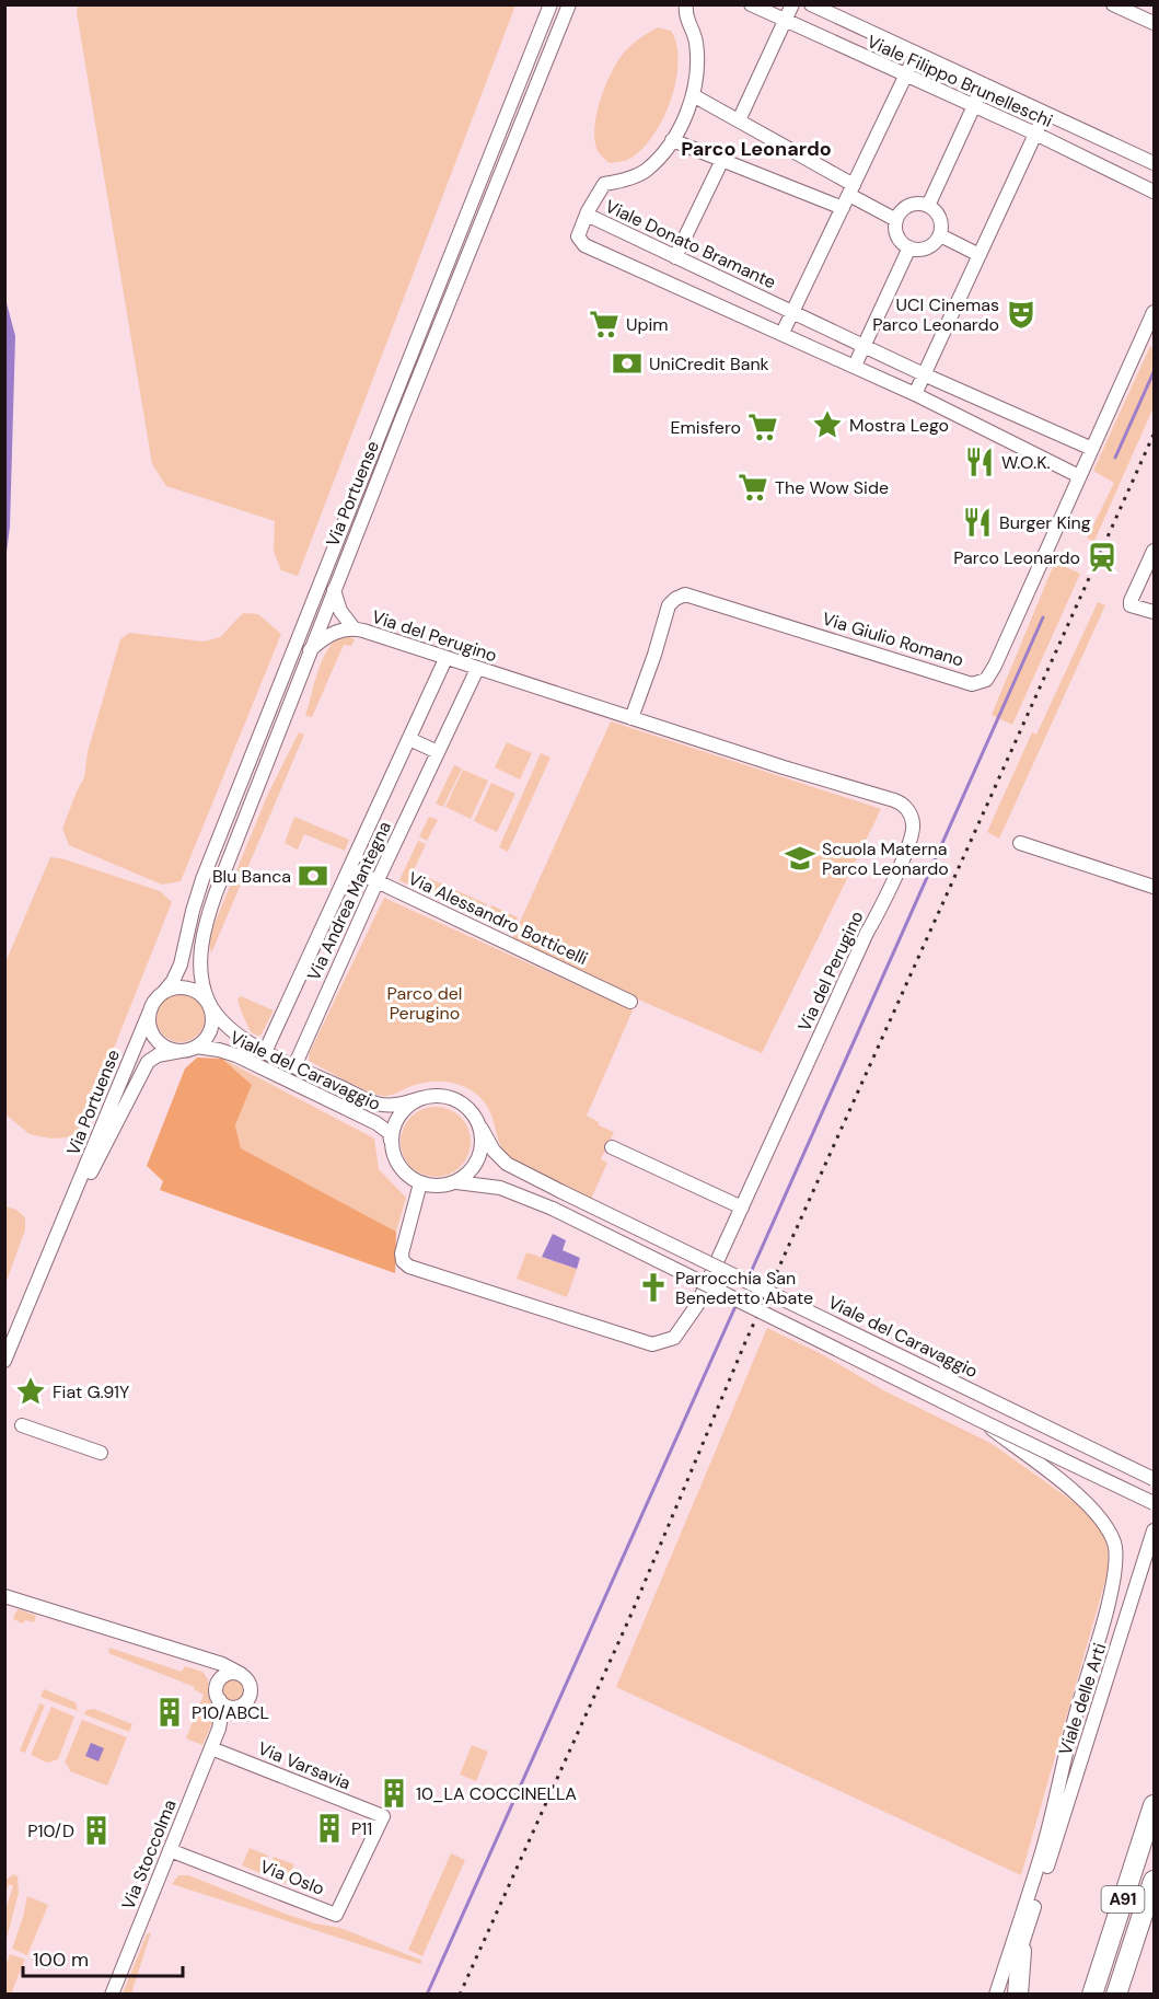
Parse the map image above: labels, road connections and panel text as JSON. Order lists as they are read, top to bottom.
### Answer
{
  "streets": {
    "highway": ["A91"],
    "street": [
      "Viale Filippo Brunelleschi",
      "Viale Donato Bramante",
      "Via Portuense",
      "Via del Perugino",
      "Via Giulio Romano",
      "Via Andrea Mantegna",
      "Via Alessandro Botticelli",
      "Viale del Caravaggio",
      "Viale delle Arti",
      "Via Varsavia",
      "Via Stoccolma",
      "Via Oslo"
    ]
  },
  "crossings": [
    ["Viale Donato Bramante", "Via Giulio Romano"],
    ["Via Portuense", "Via del Perugino"],
    ["Via Portuense", "Viale del Caravaggio"],
    ["Via del Perugino", "Via Giulio Romano"],
    ["Via del Perugino", "Via Andrea Mantegna"],
    ["Via del Perugino", "Viale del Caravaggio"],
    ["Via Andrea Mantegna", "Via Alessandro Botticelli"],
    ["Via Andrea Mantegna", "Viale del Caravaggio"],
    ["Via Varsavia", "Via Stoccolma"],
    ["Via Varsavia", "Via Oslo"],
    ["Via Stoccolma", "Via Oslo"]
  ],
  "districts": ["Parco Leonardo"],
  "parks": ["Parco del Perugino"],
  "places": {
    "theatre": ["UCI Cinemas Parco Leonardo"],
    "supermarket": ["Upim", "Emisfero", "The Wow Side"],
    "bank": ["UniCredit Bank", "Blu Banca"],
    "place": ["Mostra Lego", "Fiat G.91Y"],
    "restaurant": ["W.O.K.", "Burger King"],
    "station": ["Parco Leonardo"],
    "school or university": ["Scuola Materna Parco Leonardo"],
    "church": ["Parrocchia San Benedetto Abate"],
    "building": [
      "P10/ABCL",
      "10_LA COCCINELLA",
      "P11",
      "P10/D"
    ]
  },
  "scale_bar": "100 m"
}
